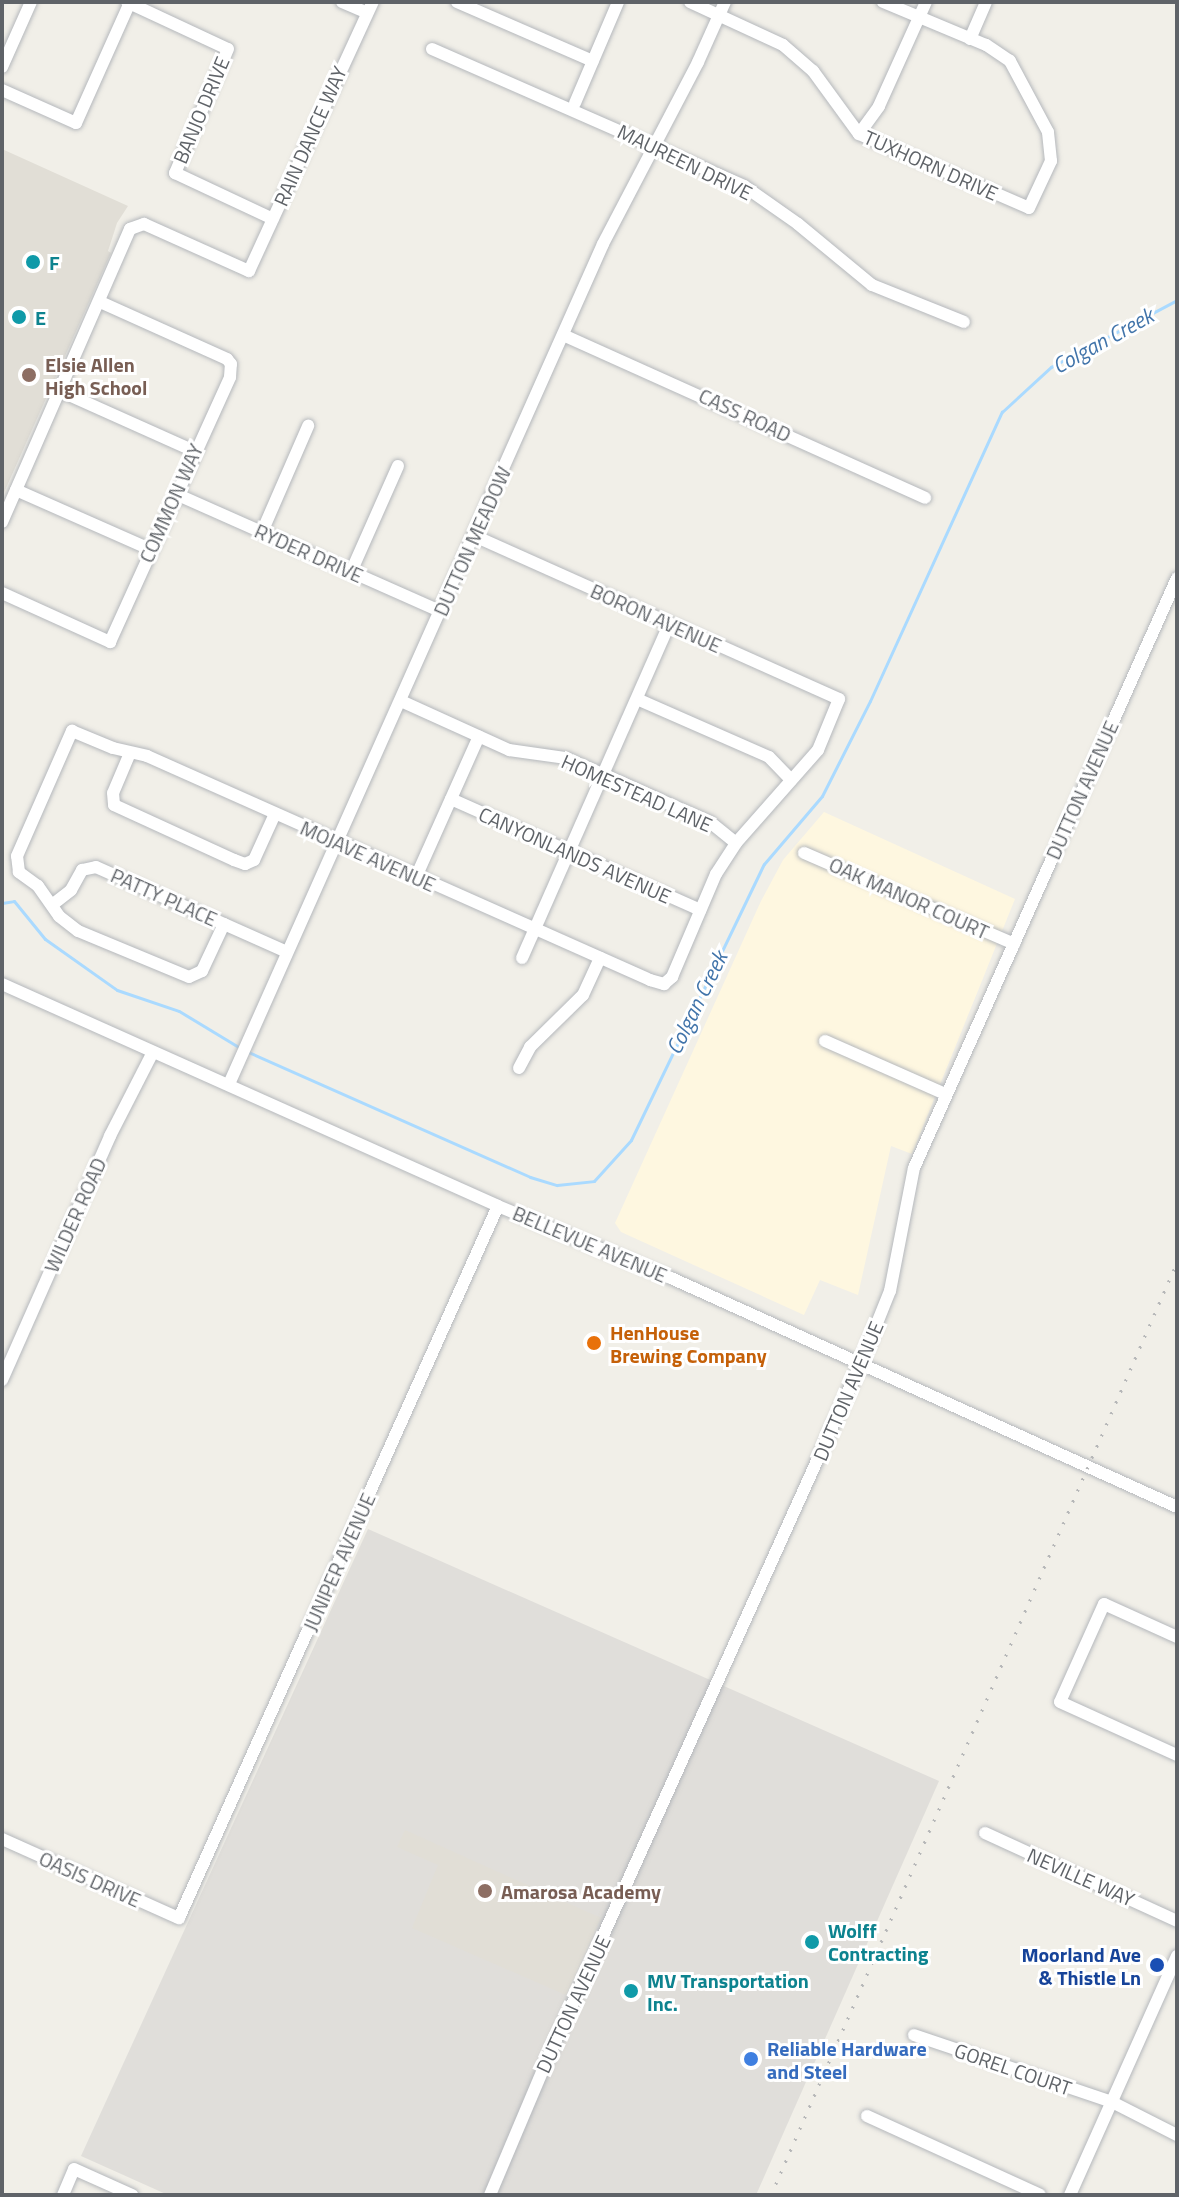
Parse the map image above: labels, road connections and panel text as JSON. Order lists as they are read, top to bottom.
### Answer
{
  "streets": {
    "street": [
      "BANJO DRIVE",
      "RAIN DANCE WAY",
      "MAUREEN DRIVE",
      "TUXHORN DRIVE",
      "CASS ROAD",
      "COMMON WAY",
      "DUTTON MEADOW",
      "RYDER DRIVE",
      "BORON AVENUE",
      "DUTTON AVENUE",
      "HOMESTEAD LANE",
      "CANYONLANDS AVENUE",
      "MOJAVE AVENUE",
      "PATTY PLACE",
      "OAK MANOR COURT",
      "WILDER ROAD",
      "BELLEVUE AVENUE",
      "JUNIPER AVENUE",
      "NEVILLE WAY",
      "OASIS DRIVE",
      "GOREL COURT"
    ]
  },
  "crossings": [
    ["BANJO DRIVE", "RAIN DANCE WAY"],
    ["RAIN DANCE WAY", "COMMON WAY"],
    ["MAUREEN DRIVE", "DUTTON MEADOW"],
    ["TUXHORN DRIVE", "DUTTON MEADOW"],
    ["CASS ROAD", "DUTTON MEADOW"],
    ["COMMON WAY", "RYDER DRIVE"],
    ["DUTTON MEADOW", "RYDER DRIVE"],
    ["DUTTON MEADOW", "BORON AVENUE"],
    ["DUTTON MEADOW", "HOMESTEAD LANE"],
    ["DUTTON MEADOW", "MOJAVE AVENUE"],
    ["DUTTON MEADOW", "PATTY PLACE"],
    ["DUTTON MEADOW", "BELLEVUE AVENUE"],
    ["DUTTON AVENUE", "OAK MANOR COURT"],
    ["DUTTON AVENUE", "BELLEVUE AVENUE"],
    ["CANYONLANDS AVENUE", "MOJAVE AVENUE"],
    ["MOJAVE AVENUE", "PATTY PLACE"],
    ["WILDER ROAD", "BELLEVUE AVENUE"],
    ["BELLEVUE AVENUE", "JUNIPER AVENUE"],
    ["JUNIPER AVENUE", "OASIS DRIVE"]
  ],
  "water": ["Colgan Creek"],
  "places": [
    "F",
    "E",
    "Elsie Allen High School",
    "HenHouse Brewing Company",
    "Amarosa Academy",
    "Wolff Contracting",
    "Moorland Ave & Thistle Ln",
    "MV Transportation Inc.",
    "Reliable Hardware and Steel"
  ]
}
